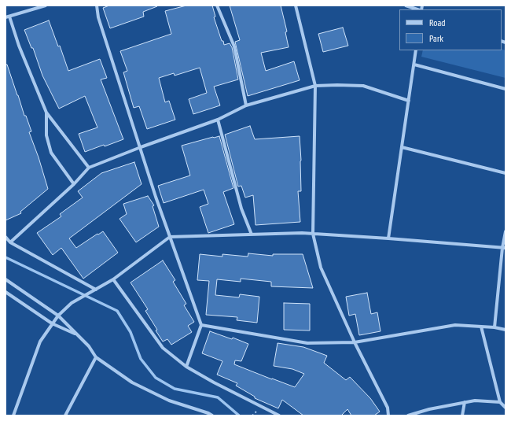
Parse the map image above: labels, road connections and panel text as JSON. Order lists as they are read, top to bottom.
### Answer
{
  "legend": ["Road", "Park"]
}
